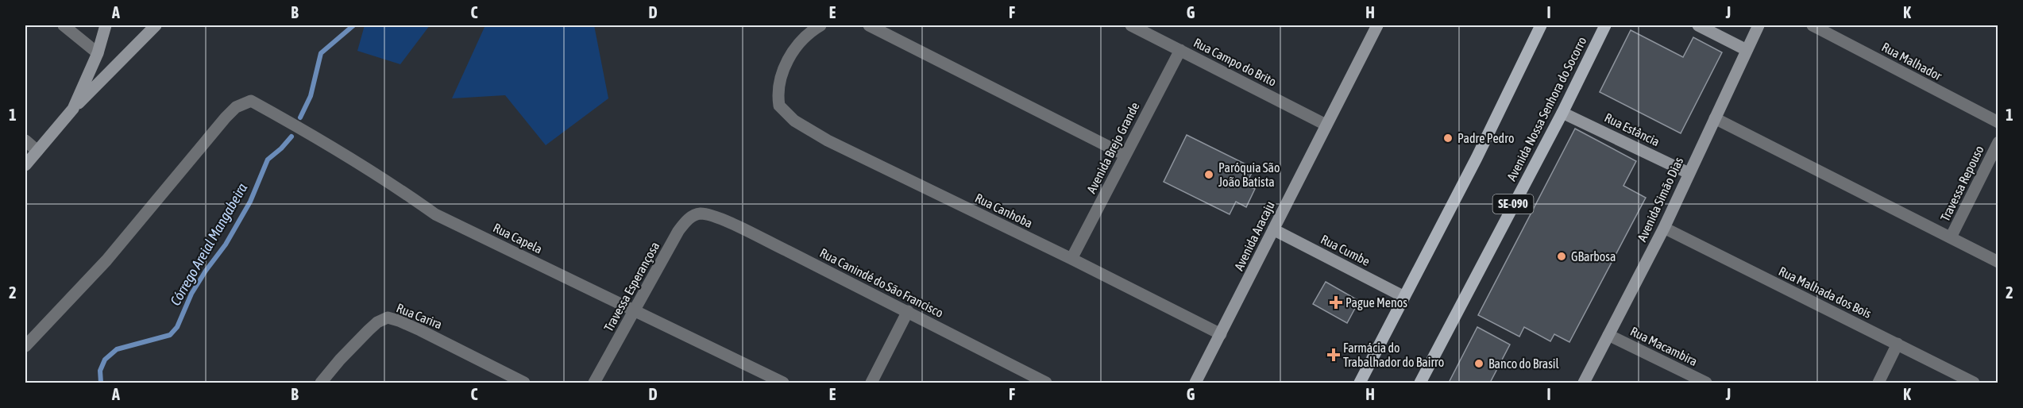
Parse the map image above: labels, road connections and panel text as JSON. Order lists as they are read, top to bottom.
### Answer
{
  "streets": {
    "main road": ["Avenida Nossa Senhora do Socorro", "SE-090"],
    "street": [
      "Rua Malhador",
      "Rua Campo do Brito",
      "Rua Estância",
      "Avenida Brejo Grande",
      "Travessa Repouso",
      "Avenida Simão Dias",
      "Rua Canhoba",
      "Avenida Aracaju",
      "Rua Capela",
      "Rua Cumbe",
      "Rua Canindé do São Francisco",
      "Travessa Esperançosa",
      "Rua Malhada dos Bois",
      "Rua Carira",
      "Rua Macambira"
    ]
  },
  "crossings": [
    ["Rua Campo do Brito", "Avenida Brejo Grande"],
    ["Rua Campo do Brito", "Avenida Aracaju"],
    ["Avenida Nossa Senhora do Socorro", "Rua Estância"],
    ["Rua Estância", "Avenida Simão Dias"],
    ["Avenida Brejo Grande", "Rua Canhoba"],
    ["Avenida Simão Dias", "Rua Malhada dos Bois"],
    ["Avenida Simão Dias", "Rua Macambira"],
    ["Rua Canhoba", "Avenida Aracaju"],
    ["Avenida Aracaju", "Rua Cumbe"],
    ["Rua Capela", "Travessa Esperançosa"],
    ["Rua Canindé do São Francisco", "Travessa Esperançosa"]
  ],
  "water": ["Córrego Areial Mangabeira"],
  "places": {
    "other": [
      "Padre Pedro",
      "Paróquia São João Batista",
      "GBarbosa",
      "Banco do Brasil"
    ],
    "health": ["Pague Menos", "Farmácia do Trabalhador do Bairro"]
  },
  "grid": {
    "columns": [
      "A",
      "B",
      "C",
      "D",
      "E",
      "F",
      "G",
      "H",
      "I",
      "J",
      "K"
    ],
    "rows": ["1", "2"]
  }
}
